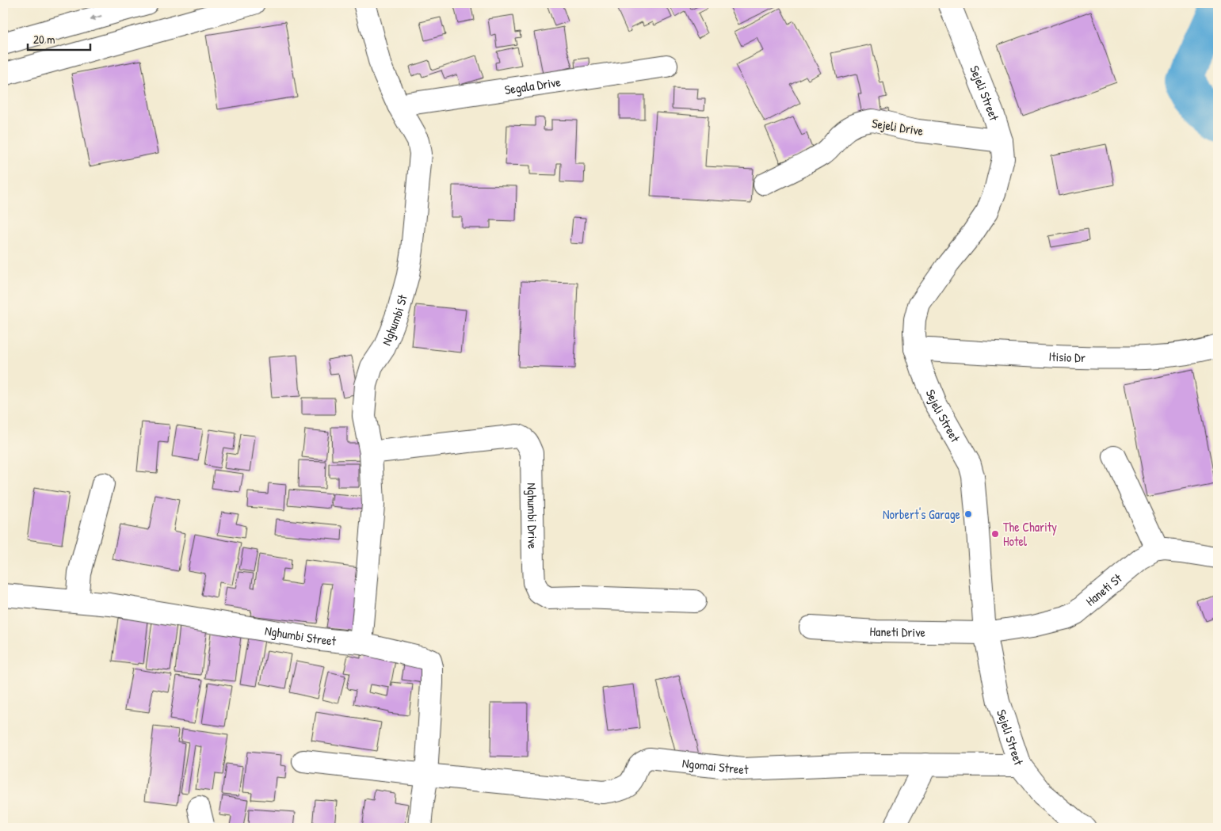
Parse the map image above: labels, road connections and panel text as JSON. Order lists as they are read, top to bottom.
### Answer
{
  "streets": {
    "main road": [
      "Segala Drive",
      "Sejeli Street",
      "Sejeli Drive",
      "Nghumbi St",
      "Itisio Dr",
      "Nghumbi Drive",
      "Haneti St",
      "Haneti Drive",
      "Nghumbi Street",
      "Ngomai Street"
    ]
  },
  "crossings": [
    ["Segala Drive", "Nghumbi St"],
    ["Sejeli Street", "Sejeli Drive"],
    ["Sejeli Street", "Itisio Dr"],
    ["Sejeli Street", "Haneti St"],
    ["Sejeli Street", "Haneti Drive"],
    ["Sejeli Street", "Ngomai Street"],
    ["Nghumbi St", "Nghumbi Drive"],
    ["Nghumbi St", "Nghumbi Street"],
    ["Haneti St", "Haneti Drive"],
    ["Nghumbi Street", "Ngomai Street"]
  ],
  "places": ["Norbert's Garage", "The Charity Hotel"],
  "scale_bar": "20 m"
}
